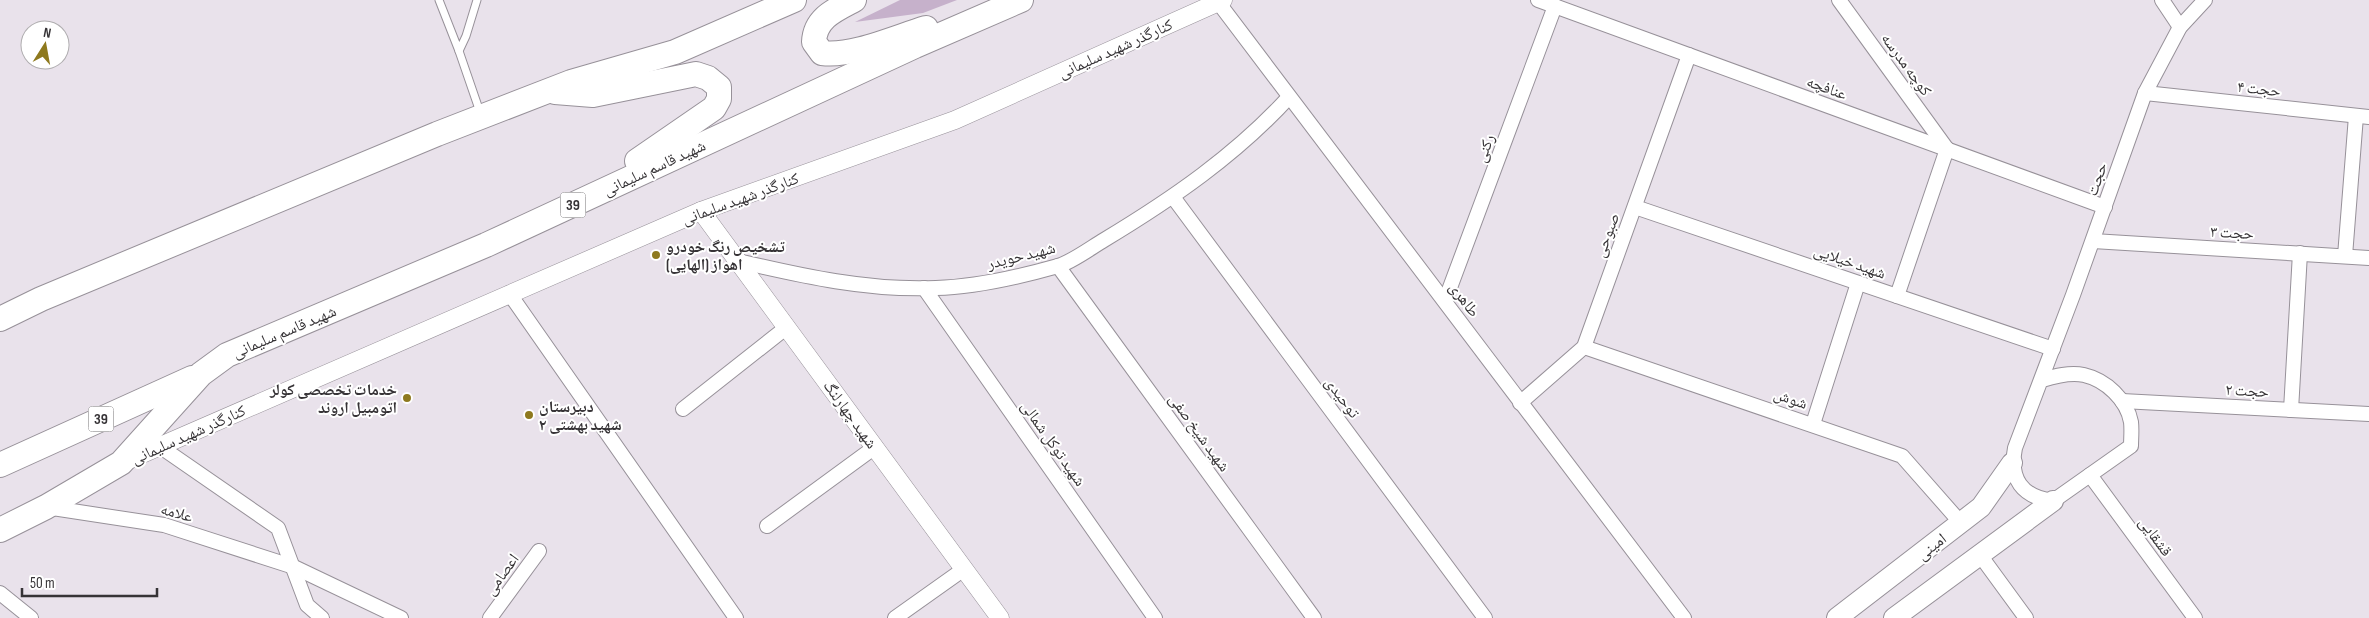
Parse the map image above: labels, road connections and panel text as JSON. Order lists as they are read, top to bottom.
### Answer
{
  "streets": {
    "highway": ["شهید قاسم سلیمانی", "39"],
    "main road": ["امینی"],
    "street": [
      "کنارگذر شهید سلیمانی",
      "کوچه مدرسه",
      "عنافچه",
      "حجت ۴",
      "رکنی",
      "حجت",
      "حجت ۳",
      "صبوحی",
      "شهید حویدر",
      "شهید خیلایی",
      "طاهری",
      "حجت ۲",
      "توحیدی",
      "شوش",
      "شهید چهارلنگ",
      "شهید شیخ صفی",
      "شهید توکل شمالی",
      "علامه",
      "قشقایی",
      "اعصامی"
    ]
  },
  "crossings": [
    ["کنارگذر شهید سلیمانی", "شهید قاسم سلیمانی"],
    ["کنارگذر شهید سلیمانی", "39"],
    ["کنارگذر شهید سلیمانی", "طاهری"],
    ["کنارگذر شهید سلیمانی", "شهید چهارلنگ"],
    ["کوچه مدرسه", "عنافچه"],
    ["عنافچه", "رکنی"],
    ["عنافچه", "حجت"],
    ["عنافچه", "صبوحی"],
    ["حجت ۴", "حجت"],
    ["رکنی", "طاهری"],
    ["شهید قاسم سلیمانی", "39"],
    ["حجت", "حجت ۳"],
    ["حجت", "شهید خیلایی"],
    ["حجت", "حجت ۲"],
    ["حجت", "قشقایی"],
    ["حجت", "امینی"],
    ["39", "علامه"],
    ["صبوحی", "شهید خیلایی"],
    ["صبوحی", "طاهری"],
    ["صبوحی", "شوش"],
    ["شهید حویدر", "طاهری"],
    ["شهید حویدر", "توحیدی"],
    ["شهید حویدر", "شهید چهارلنگ"],
    ["شهید حویدر", "شهید شیخ صفی"],
    ["شهید حویدر", "شهید توکل شمالی"],
    ["حجت ۲", "قشقایی"],
    ["حجت ۲", "امینی"],
    ["شوش", "امینی"],
    ["قشقایی", "امینی"]
  ],
  "places": ["تشخیص رنگ خودرو اهواز (الهایی)", "خدمات تخصصی کولر اتومبیل اروند", "دبیرستان شهید بهشتی ۲"],
  "scale_bar": "50 m",
  "north": "top"
}
